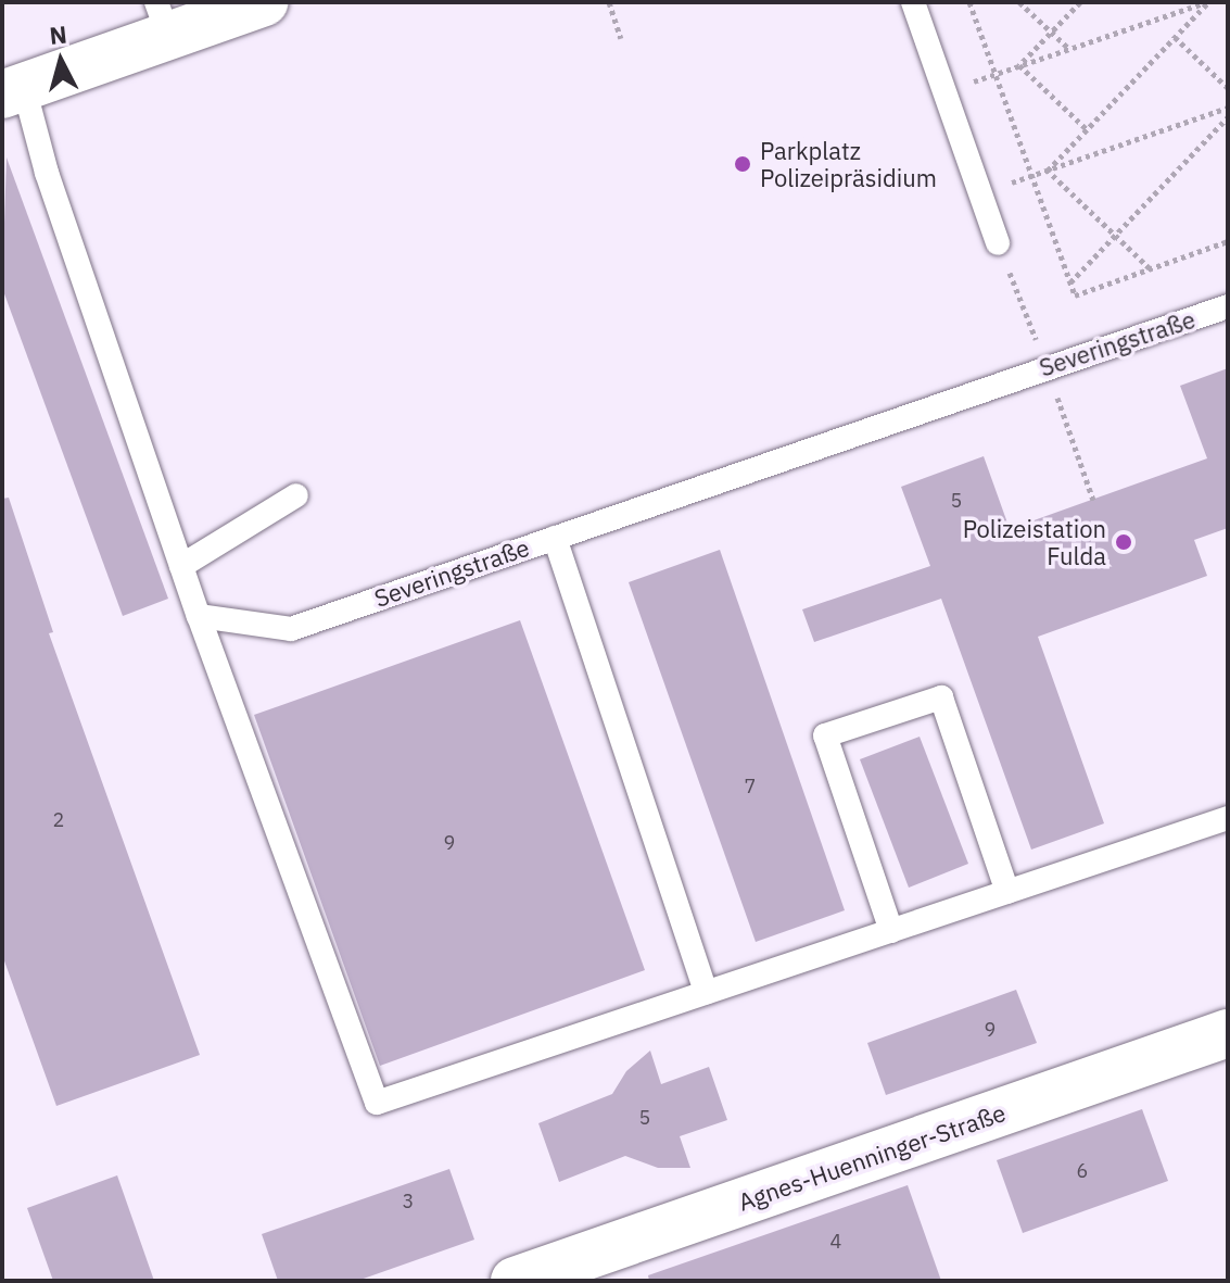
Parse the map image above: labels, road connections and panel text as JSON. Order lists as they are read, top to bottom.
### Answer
{
  "streets": {
    "street": ["Agnes-Huenninger-Straße"],
    "lane": ["Severingstraße"]
  },
  "places": ["Parkplatz Polizeipräsidium", "Polizeistation Fulda"],
  "house_numbers": [
    "5",
    "7",
    "2",
    "9",
    "9",
    "5",
    "6",
    "3",
    "4"
  ],
  "north": "top"
}
